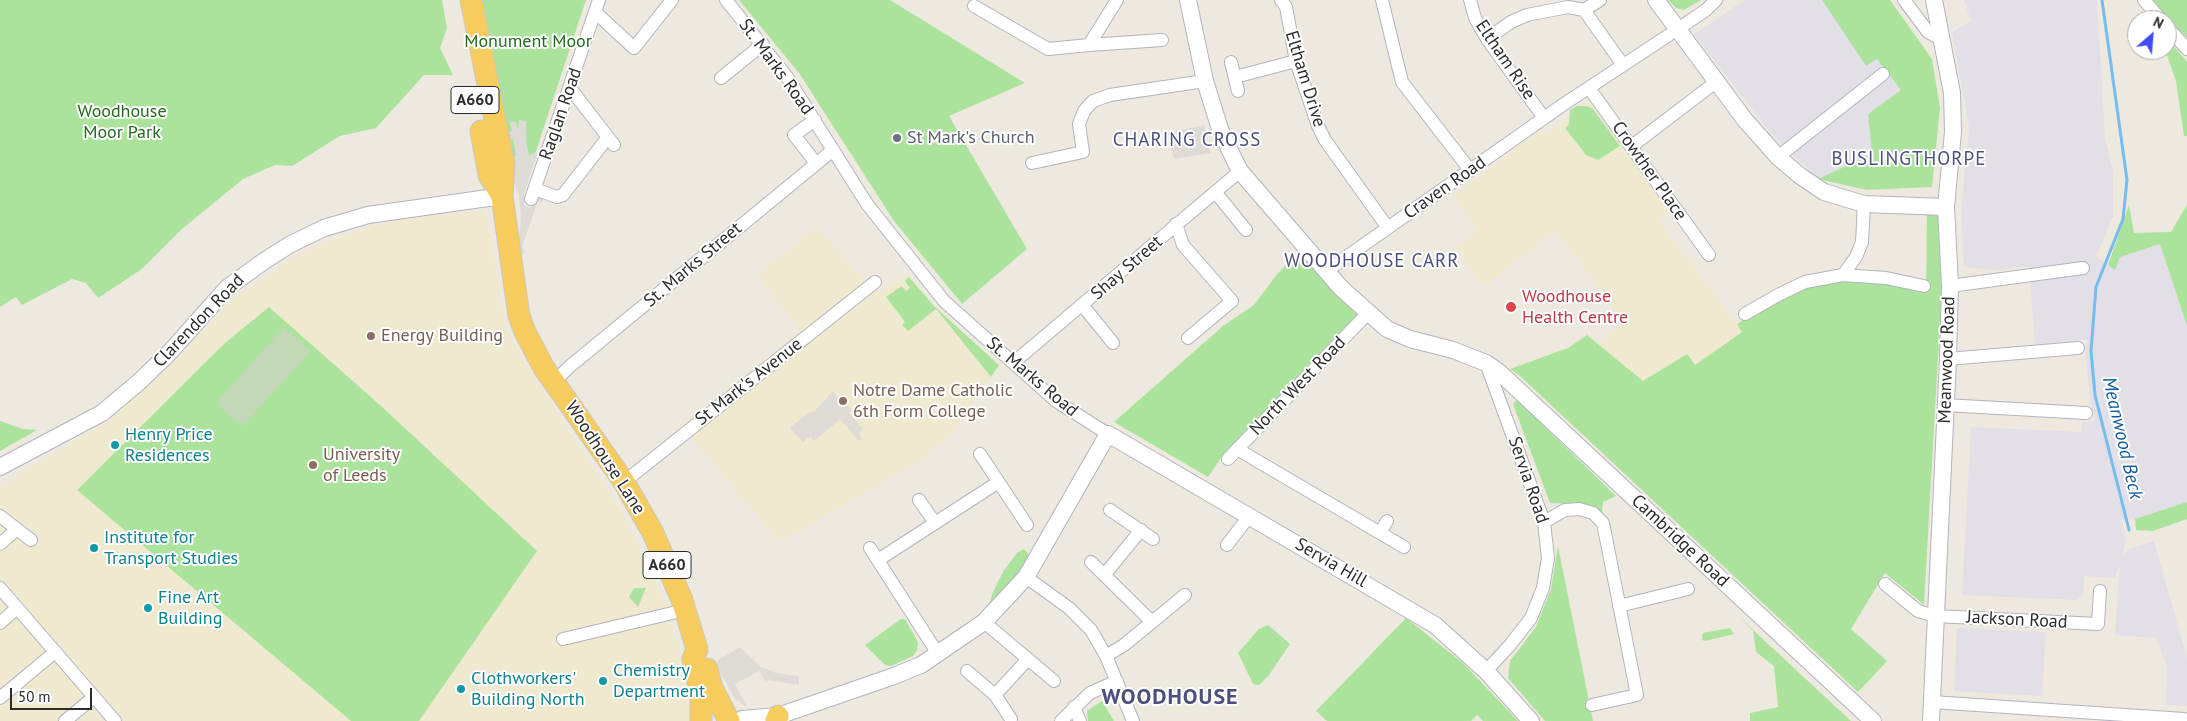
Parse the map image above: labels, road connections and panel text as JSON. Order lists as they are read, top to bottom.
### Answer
{
  "streets": {
    "highway": ["A660", "Woodhouse Lane"],
    "street": [
      "Eltham Rise",
      "St. Marks Road",
      "Eltham Drive",
      "Raglan Road",
      "Crowther Place",
      "Craven Road",
      "St. Marks Street",
      "Shay Street",
      "Clarendon Road",
      "Meanwood Road",
      "St Mark's Avenue",
      "North West Road",
      "Servia Road",
      "Cambridge Road",
      "Servia Hill",
      "Jackson Road"
    ]
  },
  "crossings": [
    ["Eltham Rise", "Craven Road"],
    ["St. Marks Road", "St. Marks Street"],
    ["St. Marks Road", "Shay Street"],
    ["St. Marks Road", "Servia Hill"],
    ["Eltham Drive", "Craven Road"],
    ["A660", "Woodhouse Lane"],
    ["Crowther Place", "Craven Road"],
    ["Craven Road", "Cambridge Road"],
    ["St. Marks Street", "Woodhouse Lane"],
    ["Shay Street", "Cambridge Road"],
    ["Clarendon Road", "Woodhouse Lane"],
    ["Meanwood Road", "Jackson Road"],
    ["St Mark's Avenue", "Woodhouse Lane"],
    ["North West Road", "Cambridge Road"],
    ["Servia Road", "Cambridge Road"],
    ["Servia Road", "Servia Hill"]
  ],
  "districts": [
    "CHARING CROSS",
    "BUSLINGTHORPE",
    "WOODHOUSE CARR",
    "WOODHOUSE"
  ],
  "water": ["Meanwood Beck"],
  "parks": ["Monument Moor", "Woodhouse Moor Park"],
  "places": [
    "St Mark's Church",
    "Woodhouse Health Centre",
    "Energy Building",
    "Notre Dame Catholic 6th Form College",
    "Henry Price Residences",
    "University of Leeds",
    "Institute for Transport Studies",
    "Fine Art Building",
    "Chemistry Department",
    "Clothworkers' Building North"
  ],
  "scale_bar": "50 m",
  "north": "top right"
}
